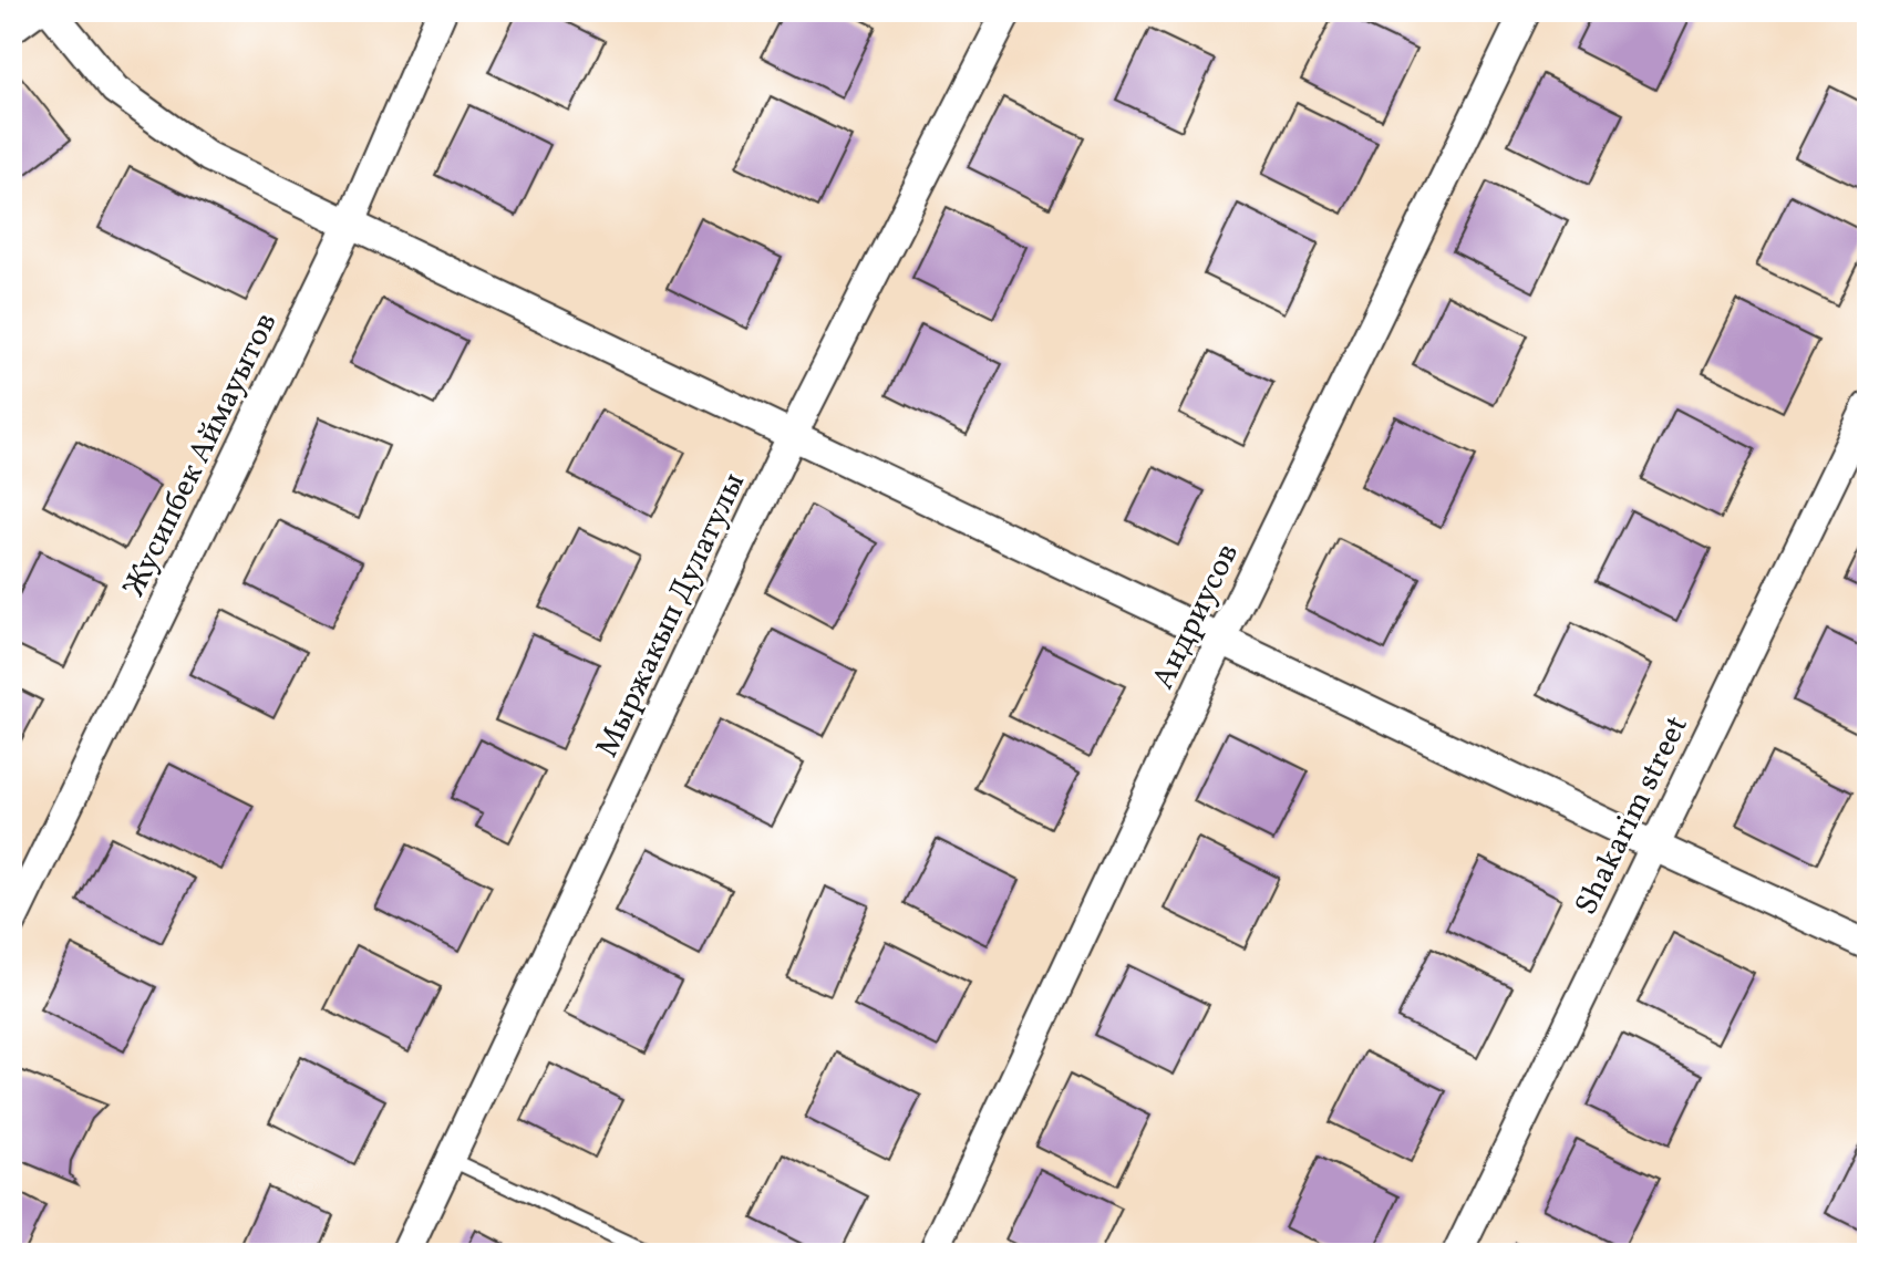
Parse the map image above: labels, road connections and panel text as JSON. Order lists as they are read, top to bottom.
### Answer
{
  "streets": {
    "street": [
      "Жусипбек Аймауытов",
      "Мыржакып Дулатулы",
      "Андриусов",
      "Shakarim street"
    ]
  }
}
